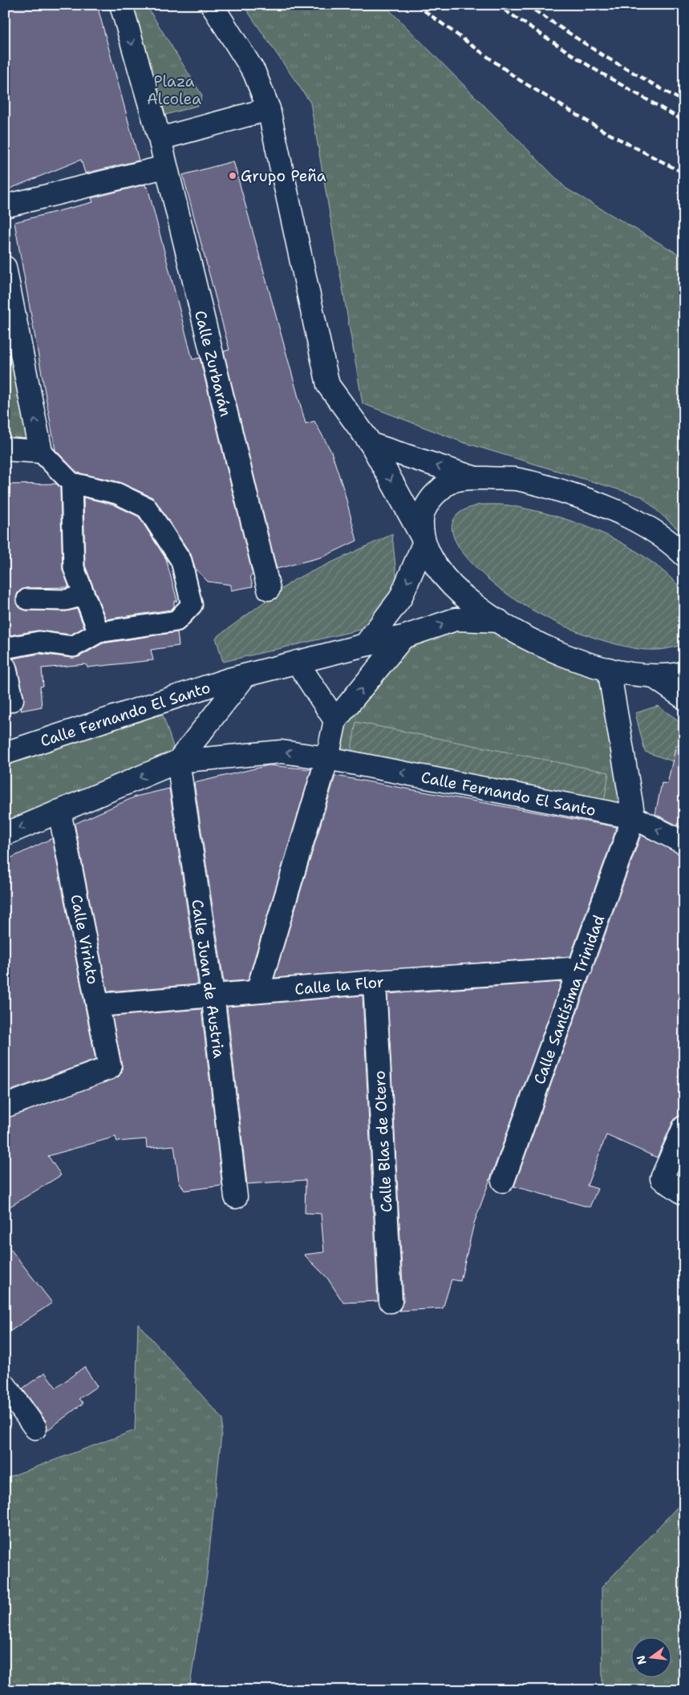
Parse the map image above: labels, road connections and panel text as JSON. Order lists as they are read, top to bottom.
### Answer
{
  "streets": {
    "main road": [
      "Calle Zurbarán",
      "Calle Fernando El Santo",
      "Calle Viriato",
      "Calle Juan de Austria",
      "Calle la Flor",
      "Calle Santísima Trinidad",
      "Calle Blas de Otero"
    ]
  },
  "crossings": [
    ["Calle Fernando El Santo", "Calle Viriato"],
    ["Calle Fernando El Santo", "Calle Juan de Austria"],
    ["Calle Fernando El Santo", "Calle Santísima Trinidad"],
    ["Calle Viriato", "Calle la Flor"],
    ["Calle Juan de Austria", "Calle la Flor"],
    ["Calle la Flor", "Calle Santísima Trinidad"],
    ["Calle la Flor", "Calle Blas de Otero"]
  ],
  "parks": ["Plaza Alcolea"],
  "places": ["Grupo Peña"],
  "north": "left"
}
